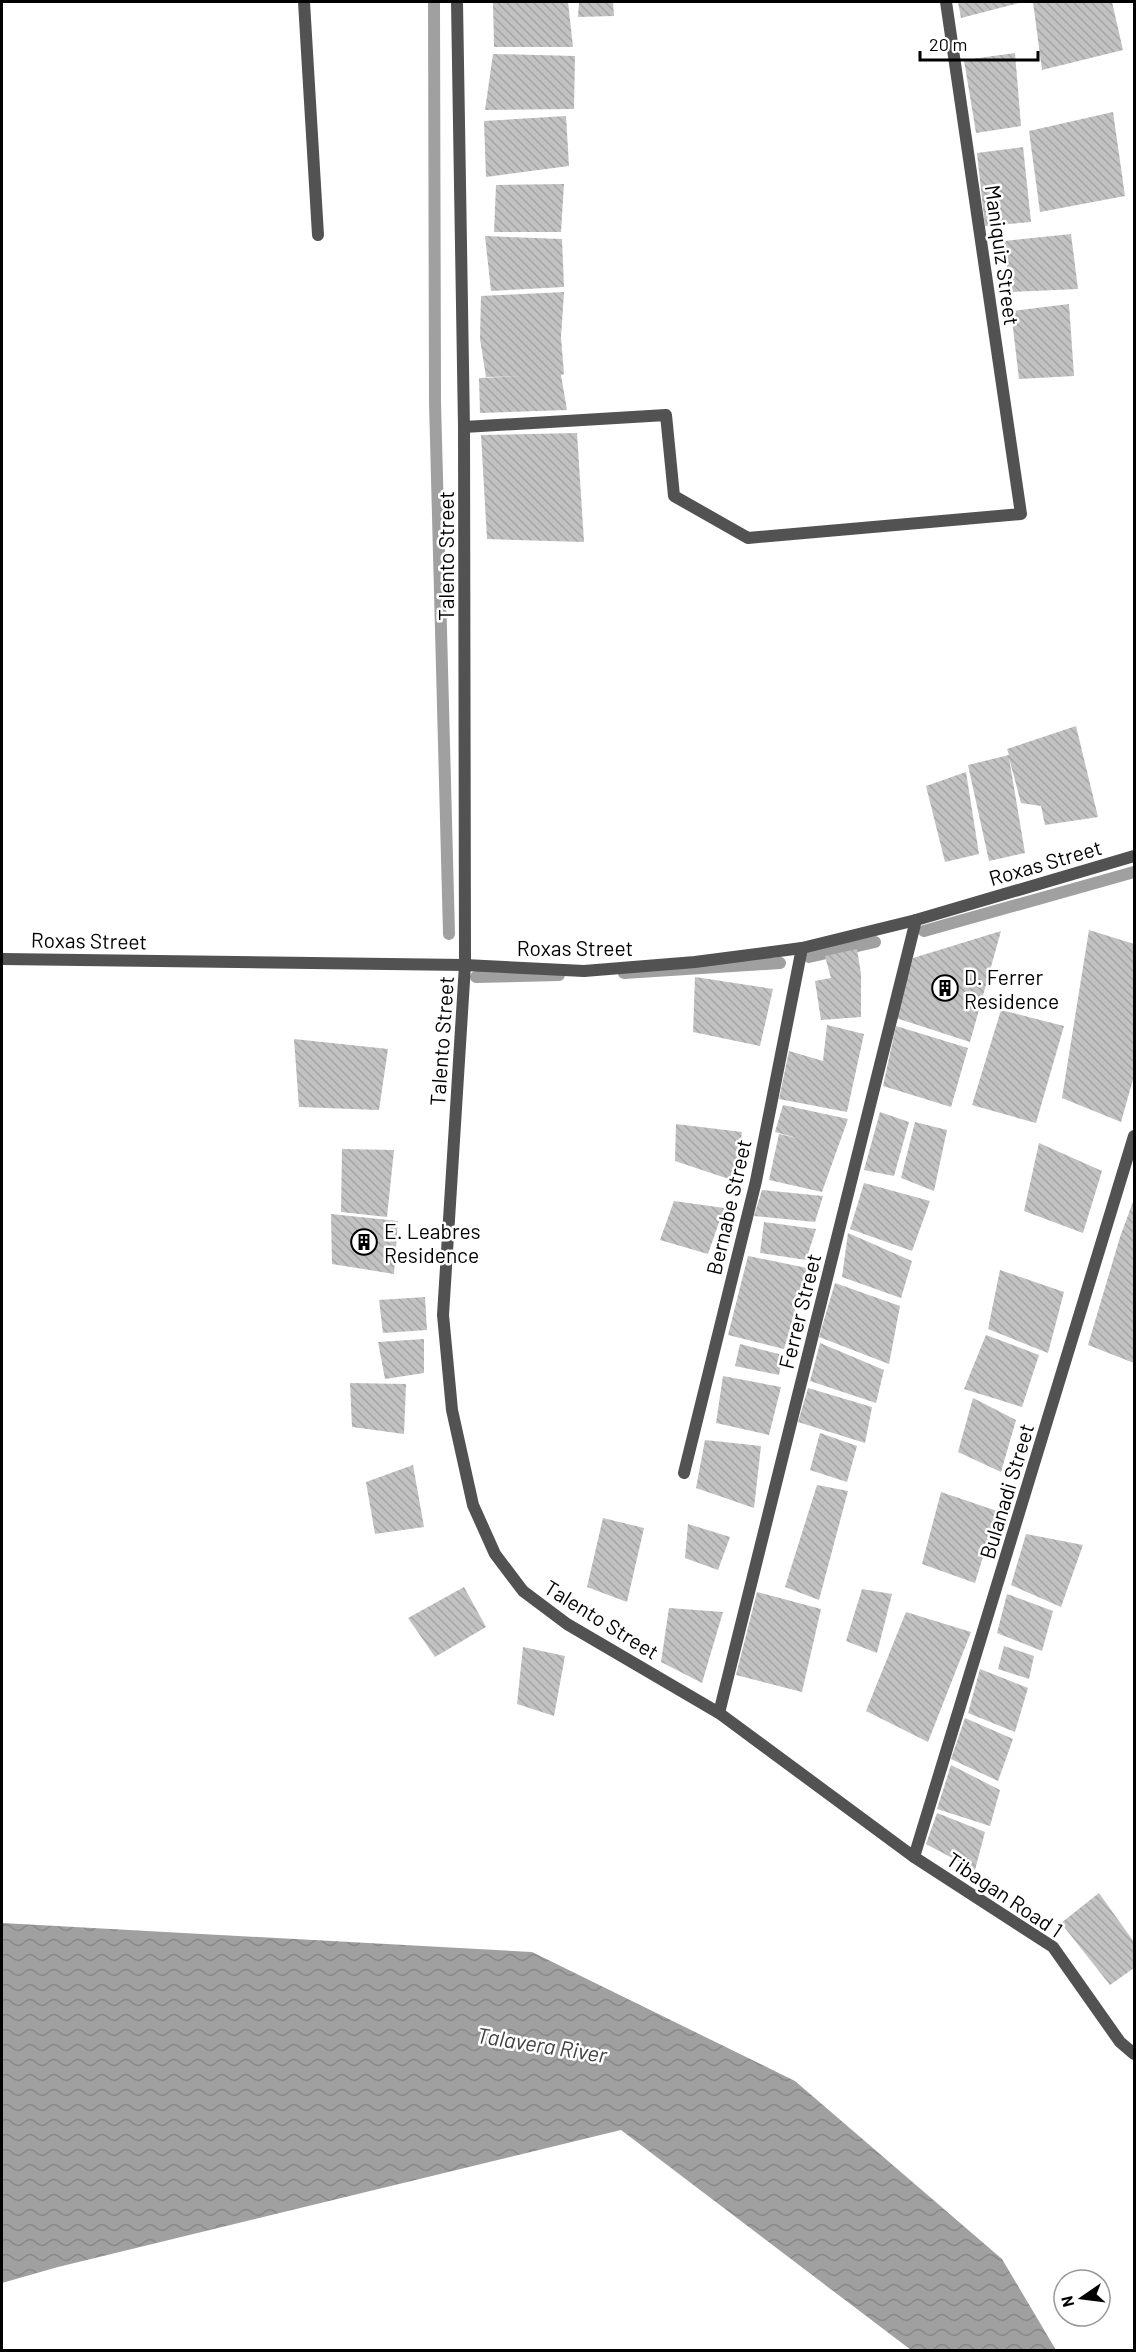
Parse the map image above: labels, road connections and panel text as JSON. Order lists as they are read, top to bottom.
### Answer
{
  "streets": {
    "street": [
      "Maniquiz Street",
      "Talento Street",
      "Roxas Street",
      "Bernabe Street",
      "Ferrer Street",
      "Bulanadi Street",
      "Tibagan Road 1"
    ]
  },
  "crossings": [
    ["Maniquiz Street", "Talento Street"],
    ["Talento Street", "Roxas Street"],
    ["Talento Street", "Ferrer Street"],
    ["Talento Street", "Bulanadi Street"],
    ["Talento Street", "Tibagan Road 1"],
    ["Roxas Street", "Bernabe Street"],
    ["Roxas Street", "Ferrer Street"],
    ["Bulanadi Street", "Tibagan Road 1"]
  ],
  "water": ["Talavera River"],
  "places": {
    "building": ["D. Ferrer Residence", "E. Leabres Residence"]
  },
  "scale_bar": "20 m",
  "north": "left"
}
